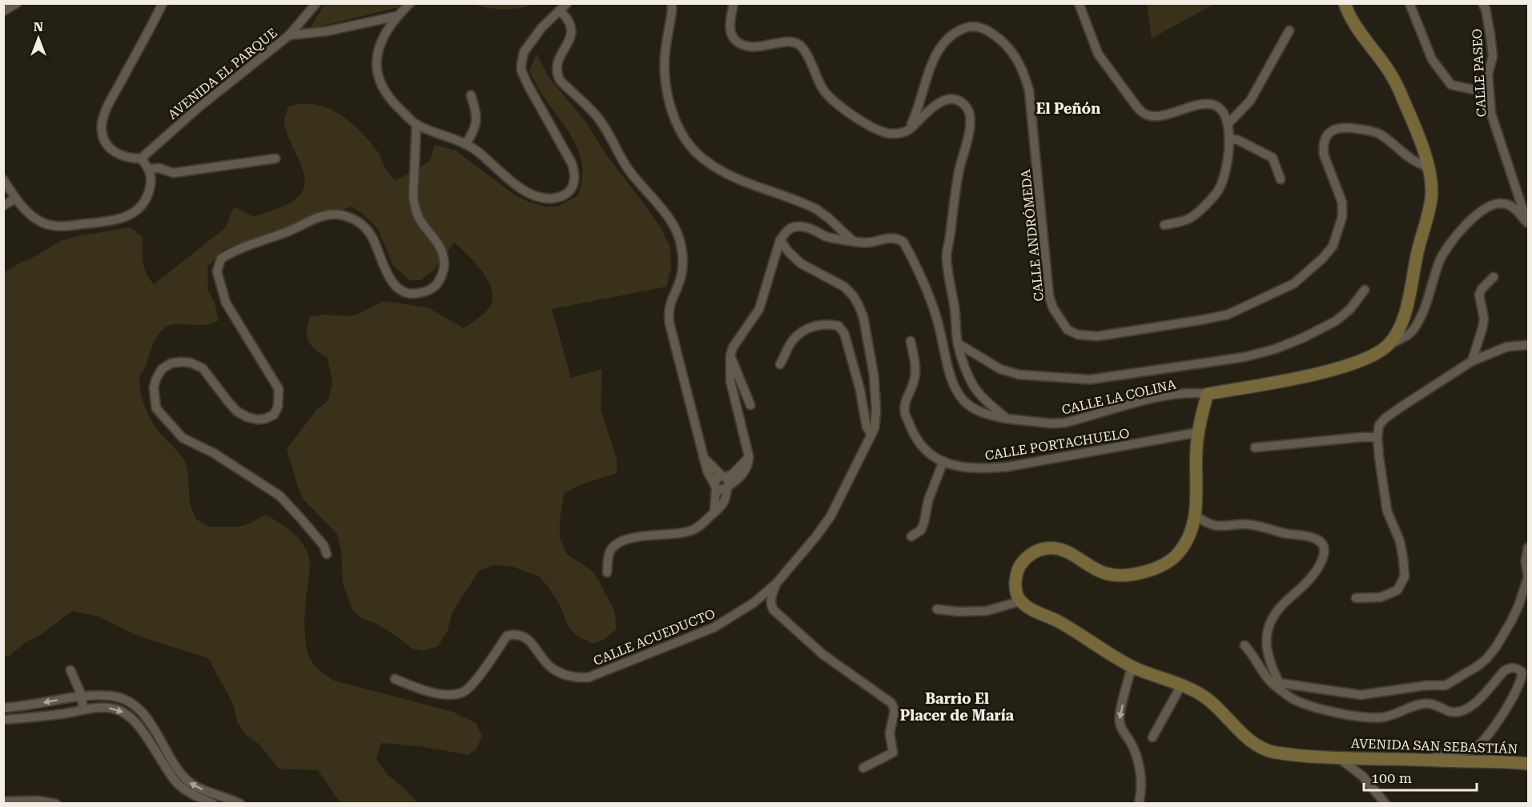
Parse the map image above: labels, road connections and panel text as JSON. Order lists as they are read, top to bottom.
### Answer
{
  "streets": {
    "street": [
      "CALLE PASEO",
      "AVENIDA EL PARQUE",
      "CALLE ANDRÓMEDA",
      "CALLE LA COLINA",
      "CALLE PORTACHUELO",
      "CALLE ACUEDUCTO",
      "AVENIDA SAN SEBASTIÁN"
    ]
  },
  "crossings": [
    ["CALLE LA COLINA", "CALLE ACUEDUCTO"]
  ],
  "districts": ["El Peñón", "Barrio El Placer de María"],
  "scale_bar": "100 m",
  "north": "top"
}
